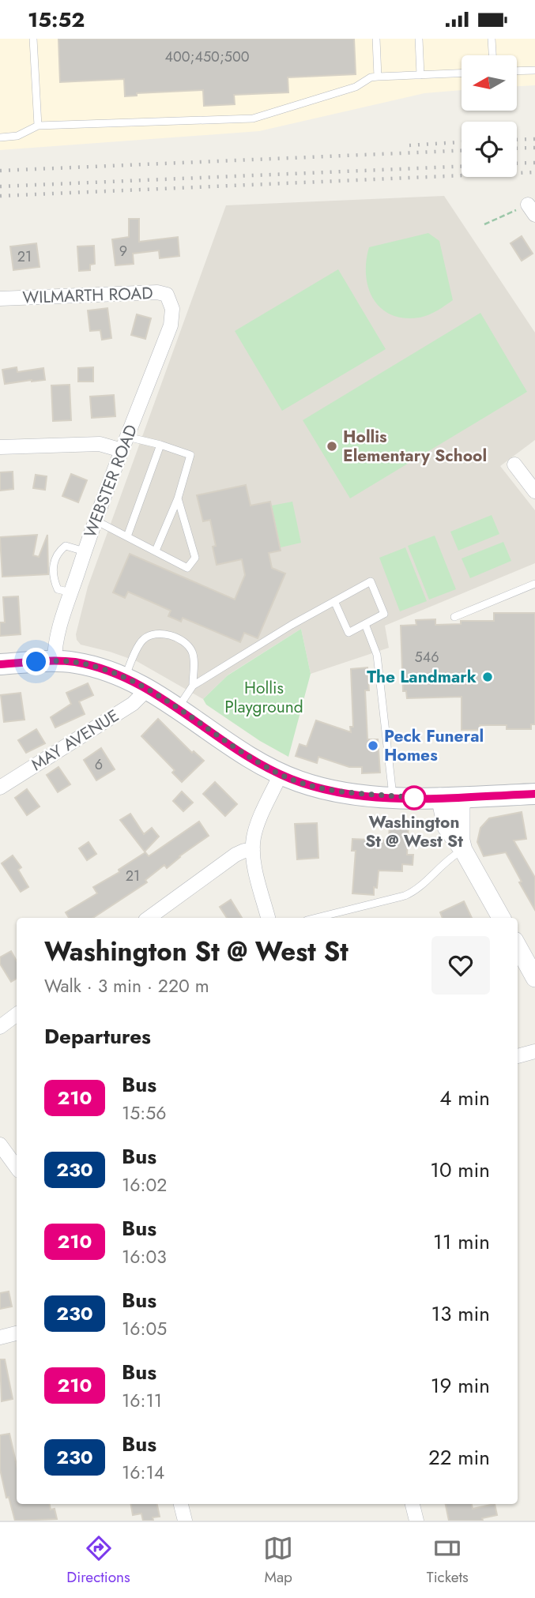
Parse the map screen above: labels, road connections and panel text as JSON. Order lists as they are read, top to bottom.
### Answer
{
  "streets": {
    "street": ["WILMARTH ROAD", "WEBSTER ROAD", "MAY AVENUE"]
  },
  "crossings": [
    ["WILMARTH ROAD", "WEBSTER ROAD"]
  ],
  "parks": ["Hollis Playground"],
  "places": [
    "Hollis Elementary School",
    "The Landmark",
    "Peck Funeral Homes",
    "Washington St @ West St"
  ],
  "lines": ["bus line 210"],
  "house_numbers": [
    "400;450;500",
    "9",
    "21",
    "546",
    "6",
    "21"
  ],
  "north": "left",
  "page": {
    "status": "15:52",
    "heading": [
      ["Washington St @ West St", "Walk · 3 min · 220 m"],
      "Departures"
    ],
    "list": [
      {
        "mark": "210",
        "name": "Bus",
        "note": "15:56",
        "value": "4 min"
      },
      {
        "mark": "230",
        "name": "Bus",
        "note": "16:02",
        "value": "10 min"
      },
      {
        "mark": "210",
        "name": "Bus",
        "note": "16:03",
        "value": "11 min"
      },
      {
        "mark": "230",
        "name": "Bus",
        "note": "16:05",
        "value": "13 min"
      },
      {
        "mark": "210",
        "name": "Bus",
        "note": "16:11",
        "value": "19 min"
      },
      {
        "mark": "230",
        "name": "Bus",
        "note": "16:14",
        "value": "22 min"
      }
    ],
    "tabs": ["Directions", "Map", "Tickets"]
  }
}
